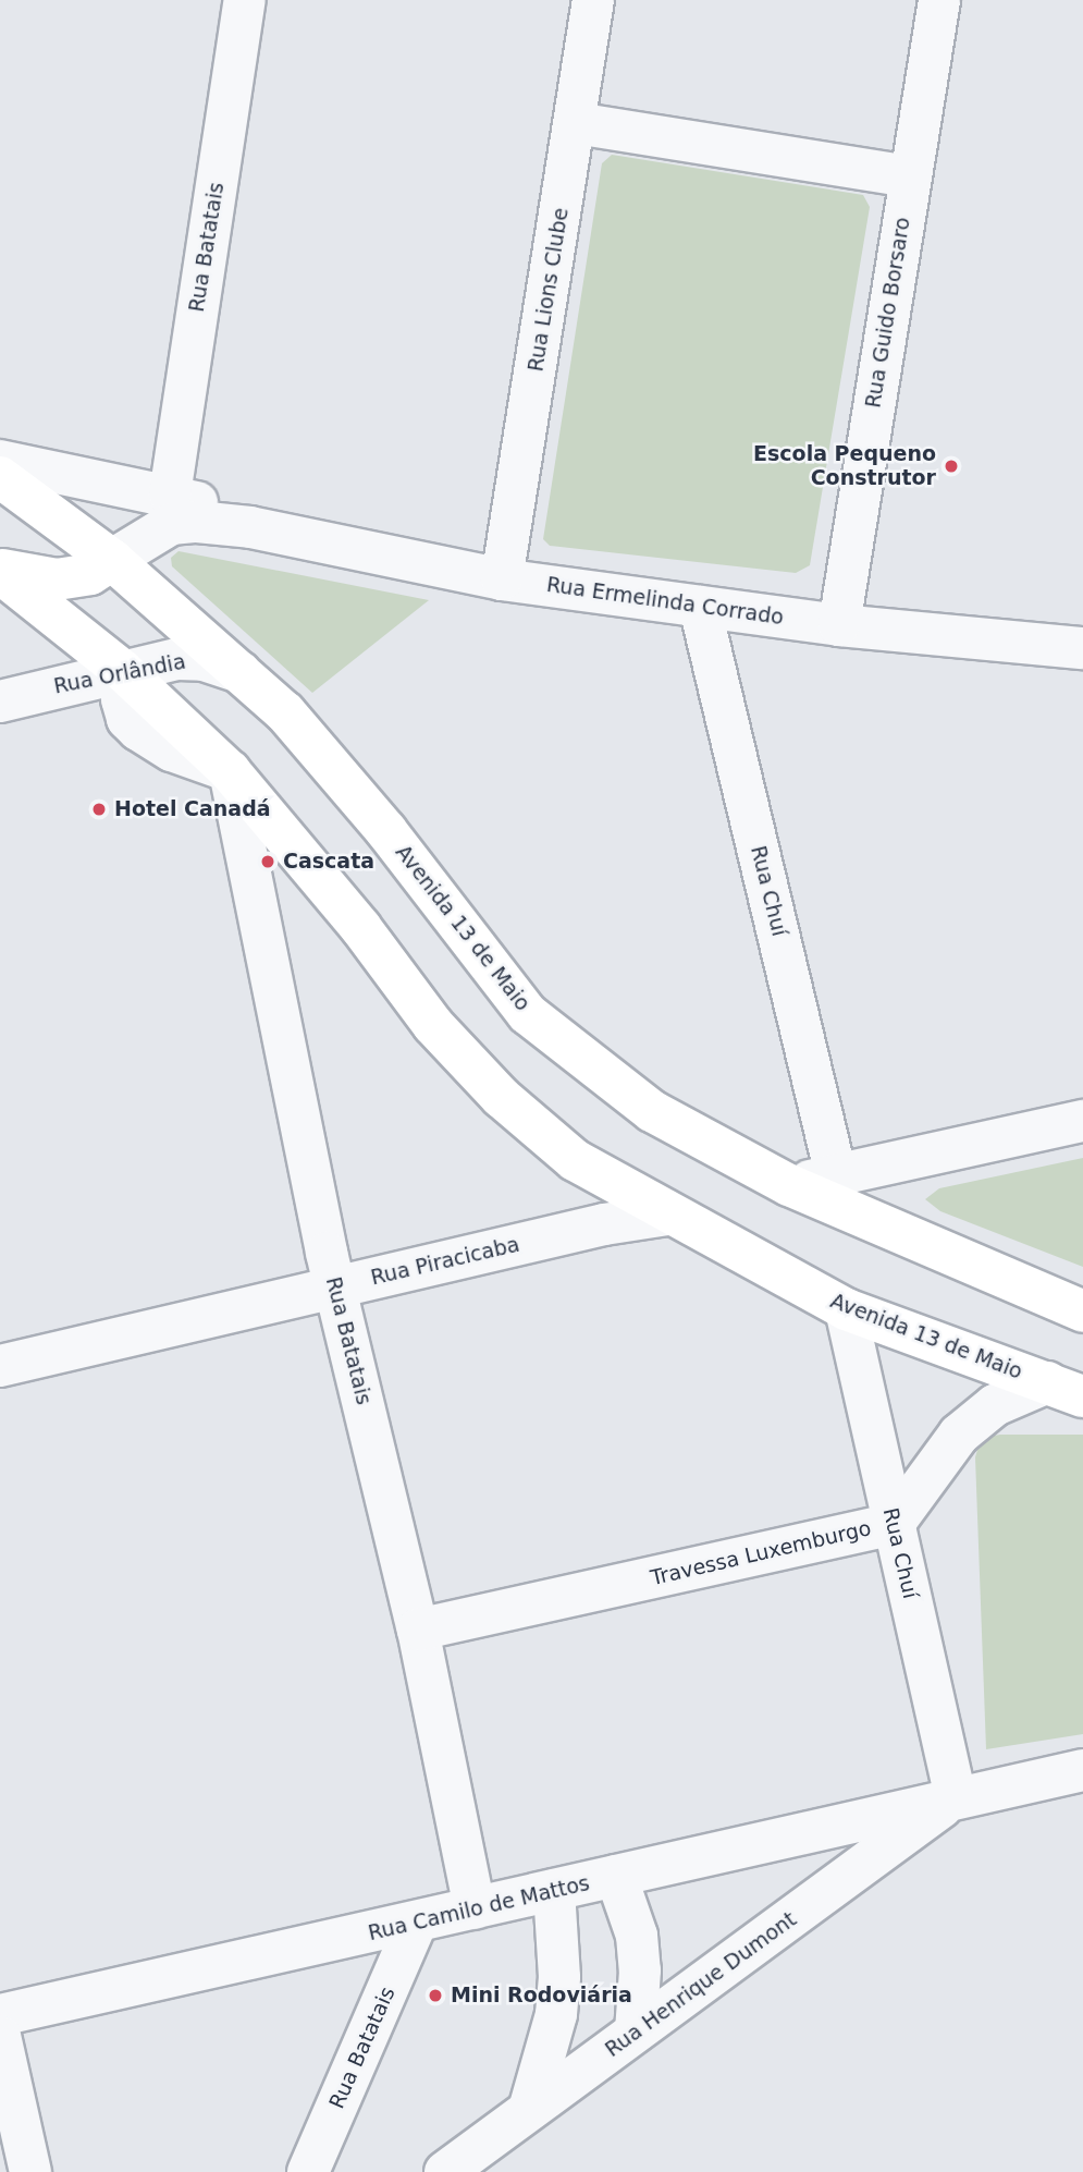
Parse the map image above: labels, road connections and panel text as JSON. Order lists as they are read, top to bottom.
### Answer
{
  "streets": {
    "main road": ["Avenida 13 de Maio"],
    "street": [
      "Rua Batatais",
      "Rua Lions Clube",
      "Rua Guido Borsaro",
      "Rua Ermelinda Corrado",
      "Rua Orlândia",
      "Rua Chuí",
      "Rua Piracicaba",
      "Travessa Luxemburgo",
      "Rua Camilo de Mattos",
      "Rua Henrique Dumont"
    ]
  },
  "crossings": [
    ["Rua Batatais", "Rua Ermelinda Corrado"],
    ["Rua Batatais", "Avenida 13 de Maio"],
    ["Rua Batatais", "Rua Piracicaba"],
    ["Rua Batatais", "Travessa Luxemburgo"],
    ["Rua Batatais", "Rua Camilo de Mattos"],
    ["Rua Lions Clube", "Rua Ermelinda Corrado"],
    ["Rua Guido Borsaro", "Rua Ermelinda Corrado"],
    ["Rua Ermelinda Corrado", "Rua Chuí"],
    ["Rua Ermelinda Corrado", "Avenida 13 de Maio"],
    ["Rua Orlândia", "Avenida 13 de Maio"],
    ["Rua Chuí", "Avenida 13 de Maio"],
    ["Rua Chuí", "Travessa Luxemburgo"],
    ["Rua Chuí", "Rua Camilo de Mattos"],
    ["Rua Chuí", "Rua Henrique Dumont"],
    ["Avenida 13 de Maio", "Rua Piracicaba"],
    ["Avenida 13 de Maio", "Travessa Luxemburgo"],
    ["Rua Camilo de Mattos", "Rua Henrique Dumont"]
  ],
  "places": [
    "Escola Pequeno Construtor",
    "Hotel Canadá",
    "Cascata",
    "Mini Rodoviária"
  ]
}
